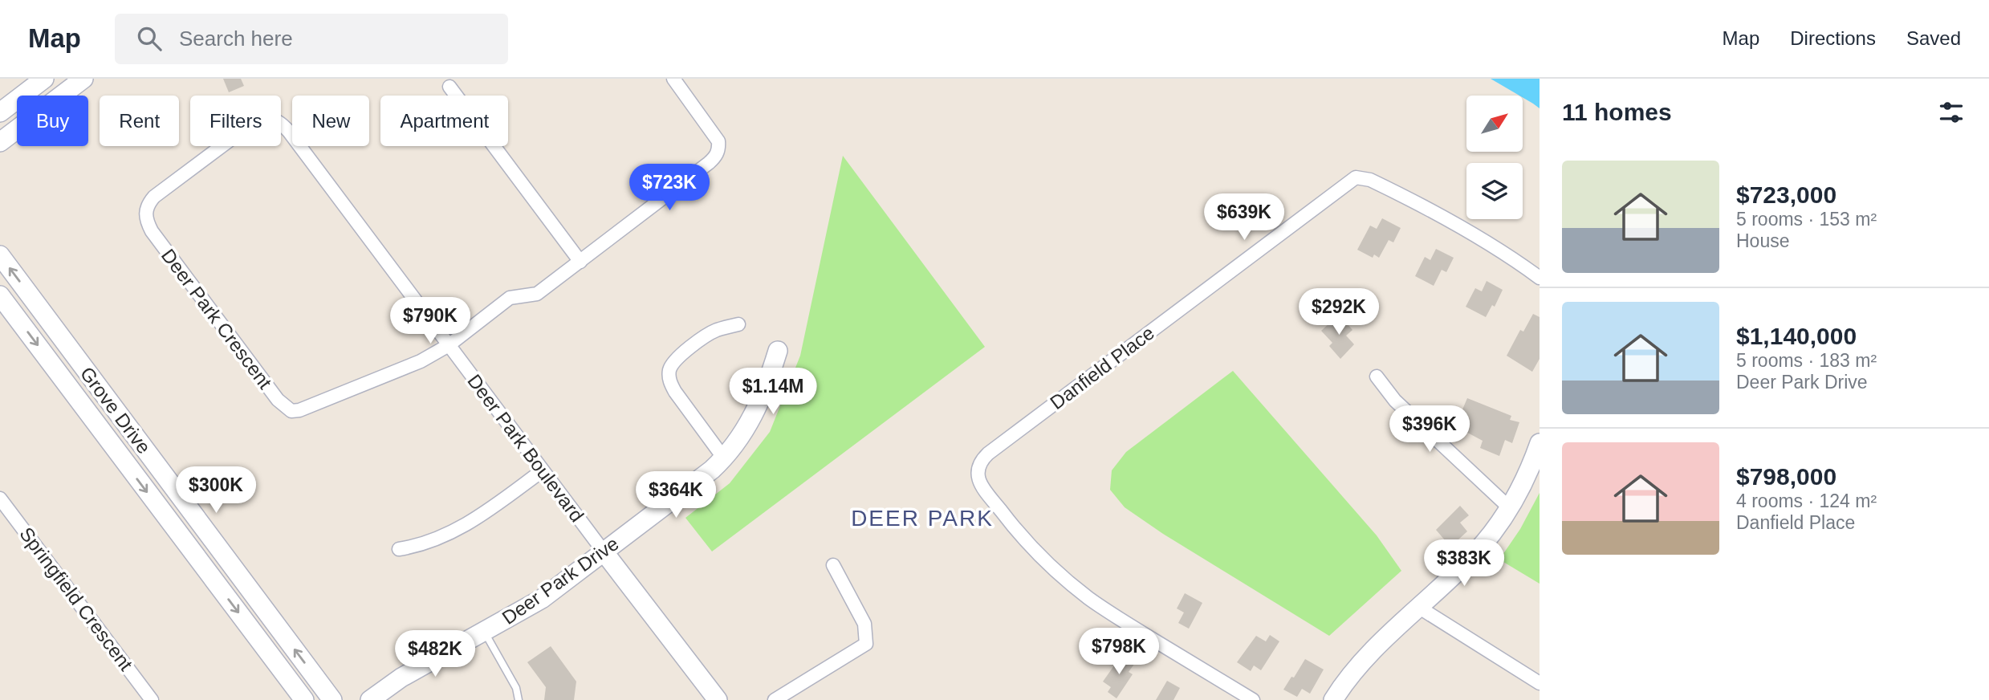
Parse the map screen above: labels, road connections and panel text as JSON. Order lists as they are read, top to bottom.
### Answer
{
  "streets": {
    "main road": ["Grove Drive", "Deer Park Boulevard", "Deer Park Drive"],
    "street": ["Deer Park Crescent", "Danfield Place", "Springfield Crescent"]
  },
  "crossings": [
    ["Deer Park Crescent", "Deer Park Boulevard"],
    ["Deer Park Boulevard", "Deer Park Drive"]
  ],
  "districts": ["DEER PARK"],
  "north": "top right",
  "page": {
    "header": "Map",
    "search": "Search here",
    "nav": ["Map", "Directions", "Saved"],
    "heading": "11 homes",
    "chip": [
      "Buy",
      "Rent",
      "Filters",
      "New",
      "Apartment"
    ],
    "list": [
      {
        "name": "$723,000",
        "note": "5 rooms · 153 m² · House"
      },
      {
        "name": "$1,140,000",
        "note": "5 rooms · 183 m² · Deer Park Drive"
      },
      {
        "name": "$798,000",
        "note": "4 rooms · 124 m² · Danfield Place"
      }
    ],
    "price": [
      "$723K",
      "$639K",
      "$292K",
      "$790K",
      "$1.14M",
      "$396K",
      "$300K",
      "$364K",
      "$383K",
      "$798K",
      "$482K"
    ]
  }
}
